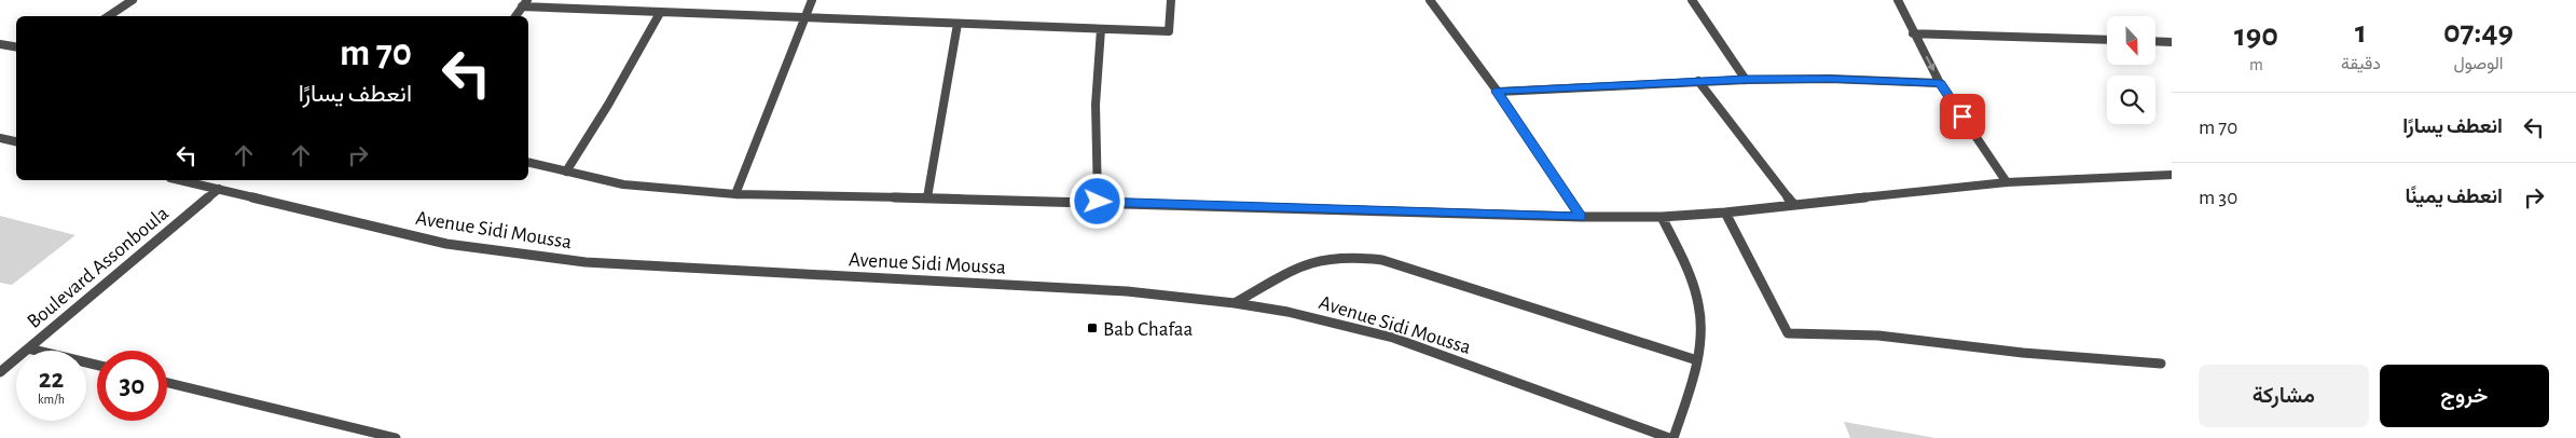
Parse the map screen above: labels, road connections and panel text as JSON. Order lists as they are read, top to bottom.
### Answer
{
  "streets": {
    "street": ["Avenue Sidi Moussa", "Boulevard Assonboula"]
  },
  "crossings": [
    ["Avenue Sidi Moussa", "Boulevard Assonboula"]
  ],
  "places": {
    "transit": ["Bab Chafaa"]
  },
  "north": "bottom",
  "page": {
    "eta": [
      "07:49",
      "الوصول",
      "1",
      "دقيقة",
      "190",
      "m"
    ],
    "turn": ["70 m", "انعطف يسارًا"],
    "list": [
      {
        "name": "انعطف يسارًا",
        "value": "70 m"
      },
      {
        "name": "انعطف يمينًا",
        "value": "30 m"
      }
    ],
    "speed": "22 km/h",
    "limit": "30",
    "buttons": ["خروج", "مشاركة"]
  }
}
